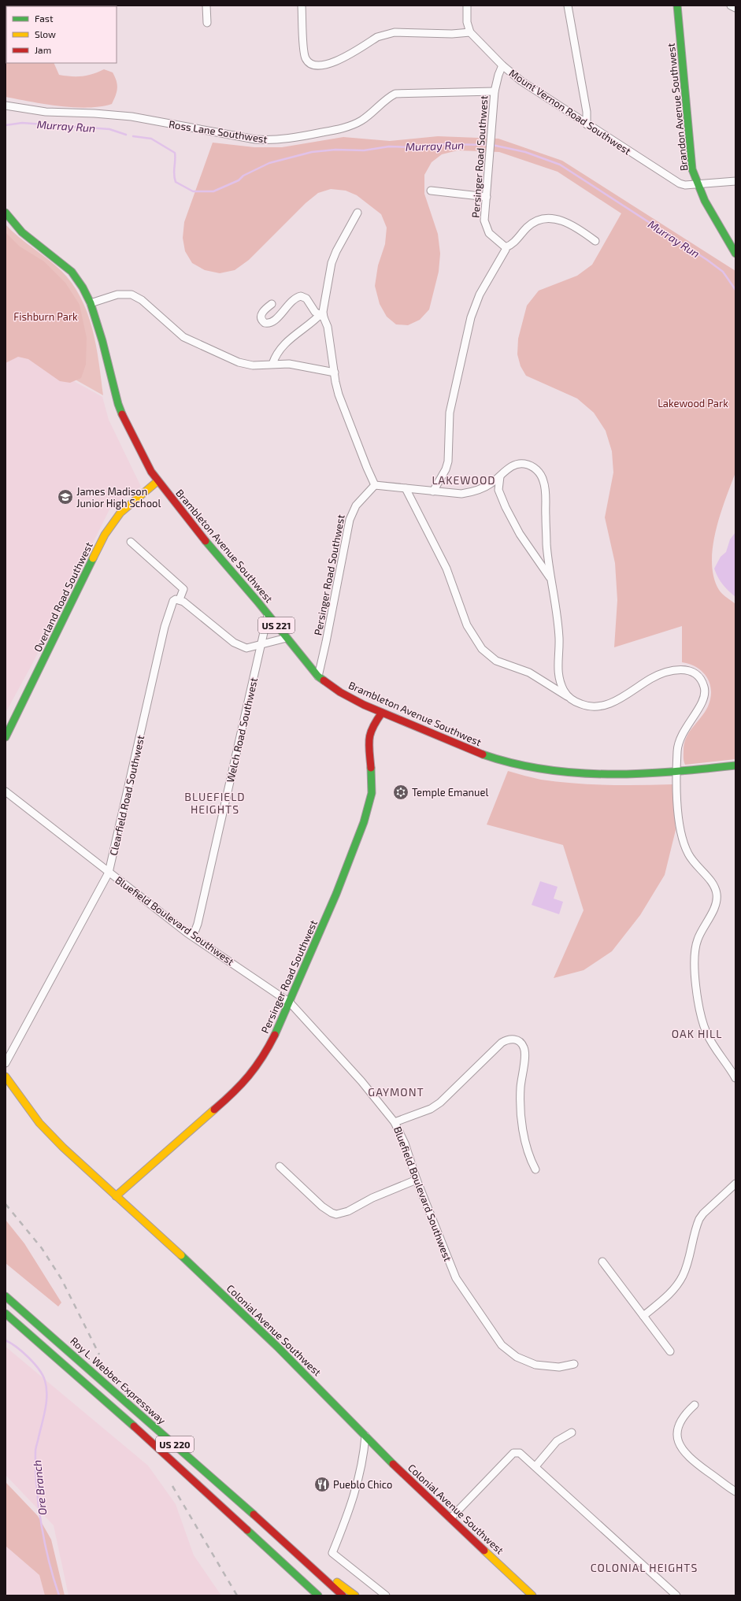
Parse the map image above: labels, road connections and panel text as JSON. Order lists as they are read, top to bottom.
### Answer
{
  "streets": {
    "main road": [
      "Brandon Avenue Southwest",
      "Persinger Road Southwest",
      "Brambleton Avenue Southwest",
      "Overland Road Southwest",
      "US 221",
      "Colonial Avenue Southwest",
      "Roy L. Webber Expressway",
      "US 220"
    ],
    "street": [
      "Mount Vernon Road Southwest",
      "Ross Lane Southwest",
      "Welch Road Southwest",
      "Clearfield Road Southwest",
      "Bluefield Boulevard Southwest"
    ]
  },
  "crossings": [
    ["Brandon Avenue Southwest", "Mount Vernon Road Southwest"],
    ["Mount Vernon Road Southwest", "Persinger Road Southwest"],
    ["Ross Lane Southwest", "Persinger Road Southwest"],
    ["Persinger Road Southwest", "Brambleton Avenue Southwest"],
    ["Persinger Road Southwest", "Bluefield Boulevard Southwest"],
    ["Persinger Road Southwest", "Colonial Avenue Southwest"],
    ["Brambleton Avenue Southwest", "Overland Road Southwest"],
    ["Brambleton Avenue Southwest", "Welch Road Southwest"],
    ["Welch Road Southwest", "Bluefield Boulevard Southwest"],
    ["Clearfield Road Southwest", "Bluefield Boulevard Southwest"]
  ],
  "districts": [
    "LAKEWOOD",
    "BLUEFIELD HEIGHTS",
    "OAK HILL",
    "GAYMONT",
    "COLONIAL HEIGHTS"
  ],
  "water": ["Murray Run", "Ore Branch"],
  "parks": ["Fishburn Park", "Lakewood Park"],
  "places": {
    "school or university": ["James Madison Junior High School"],
    "synagogue": ["Temple Emanuel"],
    "restaurant": ["Pueblo Chico"]
  },
  "legend": ["Fast", "Slow", "Jam"]
}
